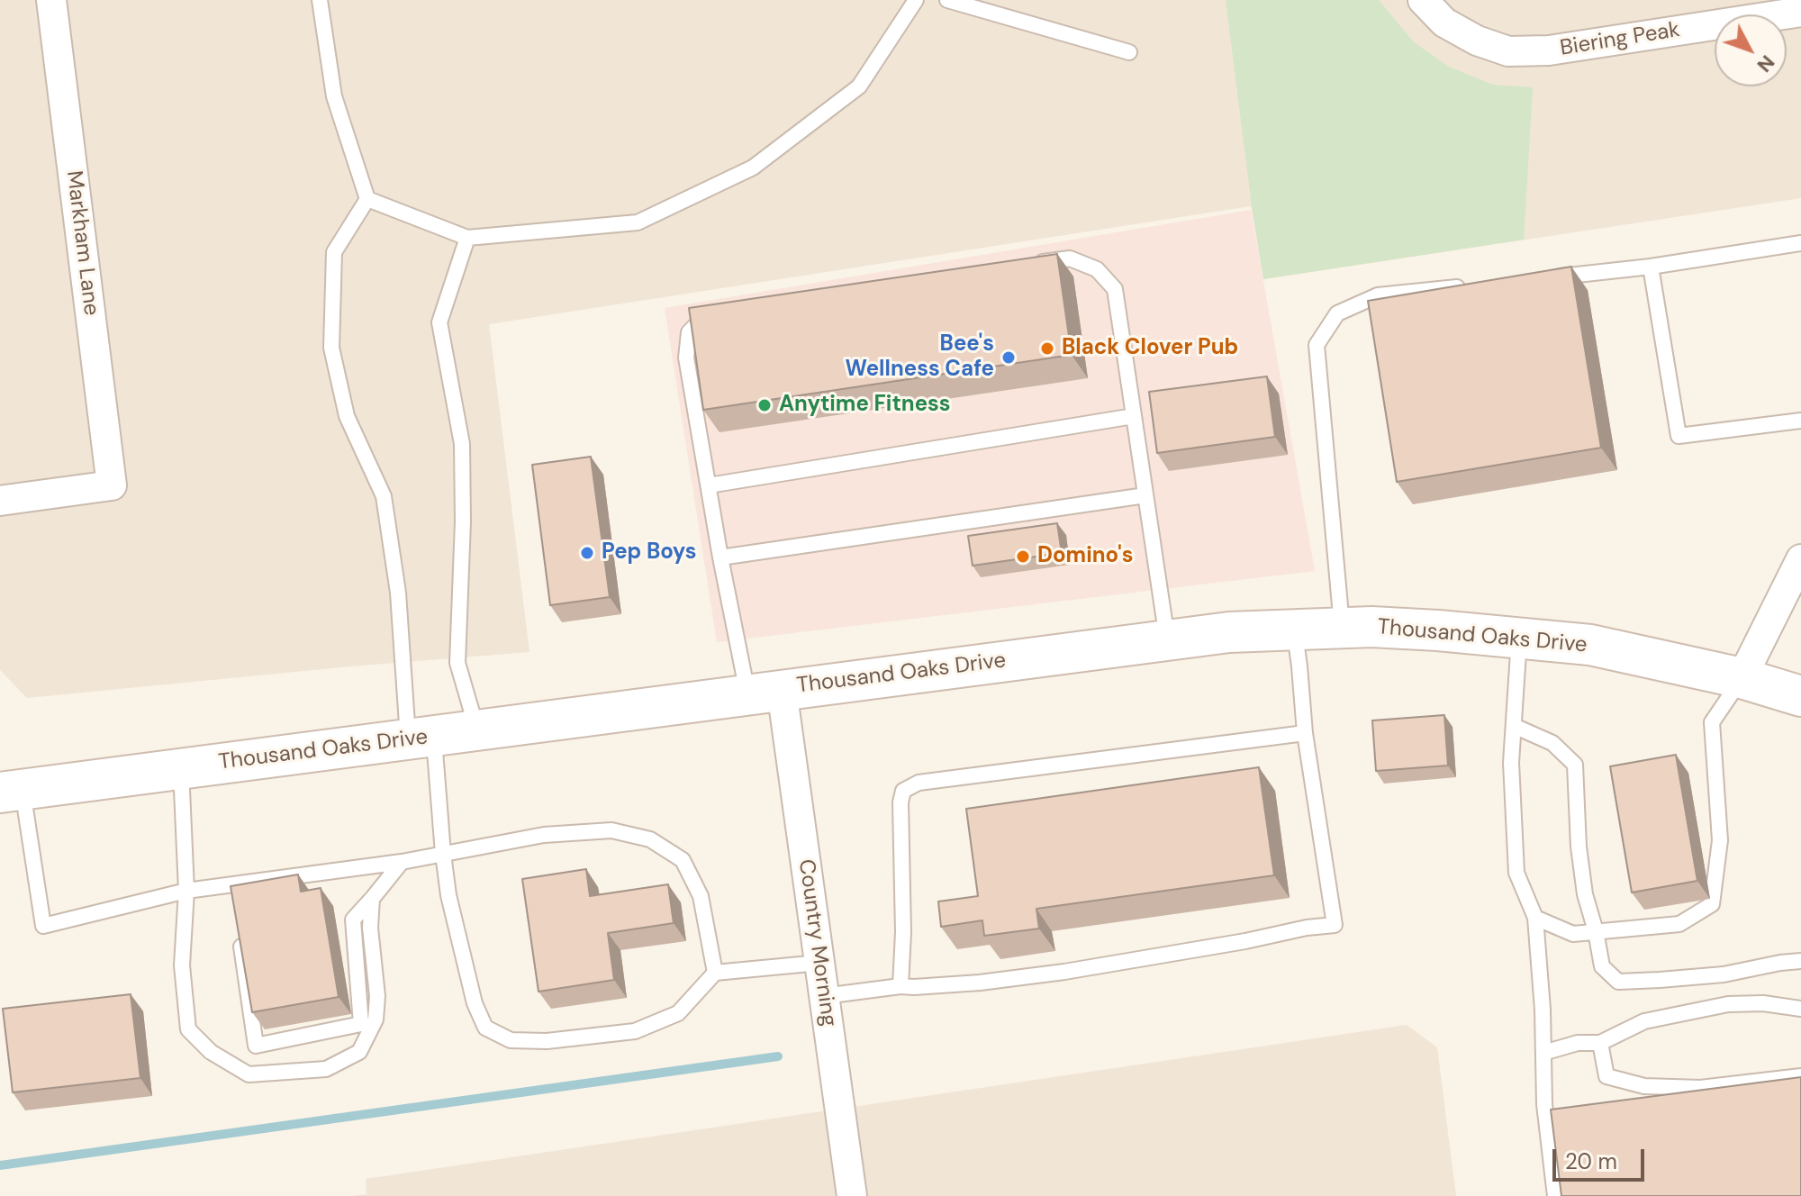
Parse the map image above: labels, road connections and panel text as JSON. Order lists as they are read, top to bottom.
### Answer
{
  "streets": {
    "main road": ["Thousand Oaks Drive"],
    "street": ["Biering Peak", "Markham Lane", "Country Morning"]
  },
  "crossings": [
    ["Thousand Oaks Drive", "Country Morning"]
  ],
  "places": [
    "Black Clover Pub",
    "Bee's Wellness Cafe",
    "Anytime Fitness",
    "Pep Boys",
    "Domino's"
  ],
  "scale_bar": "20 m",
  "north": "bottom right"
}
